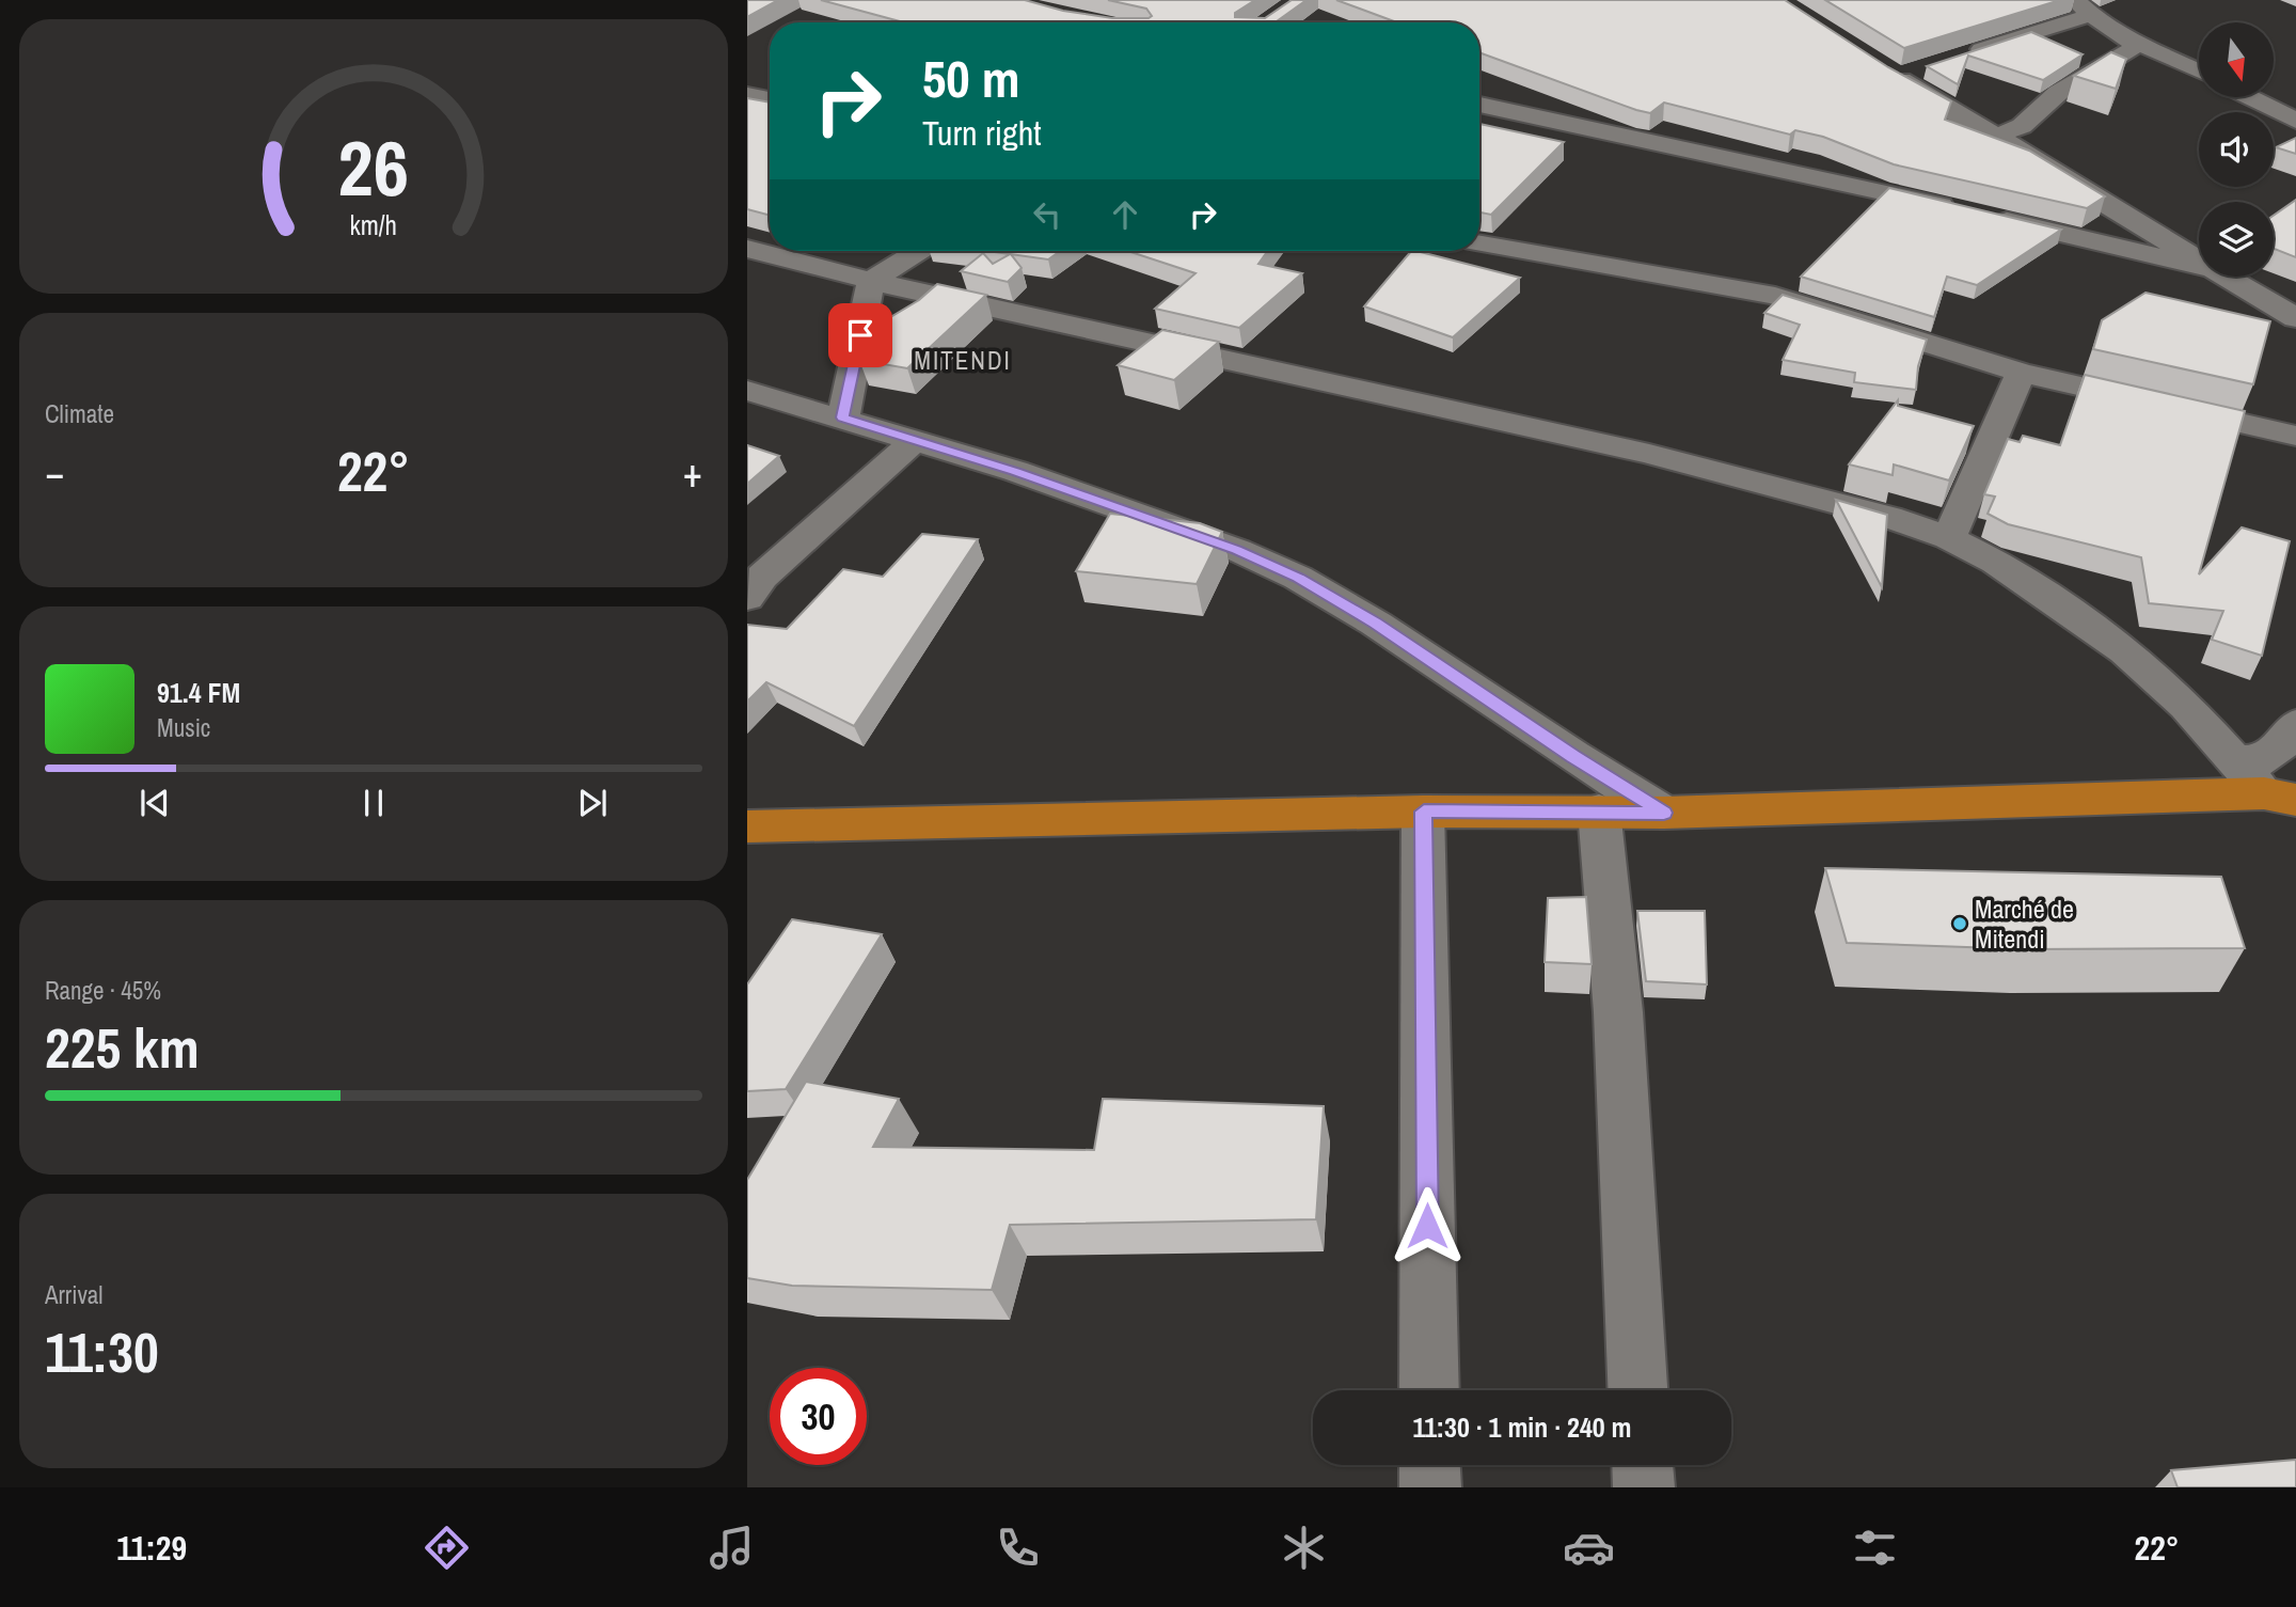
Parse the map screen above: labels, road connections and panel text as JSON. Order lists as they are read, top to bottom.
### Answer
{
  "districts": ["MITENDI"],
  "places": ["Marché de Mitendi"],
  "north": "bottom",
  "page": {
    "turn": ["50 m", "Turn right"],
    "tile": [
      "Climate",
      ["Range · 45%", "225 km"],
      ["Arrival", "11:30"]
    ],
    "heat": ["−", "22°", "+"],
    "song": ["91.4 FM", "Music"],
    "limit": "30",
    "trip": "11:30 · 1 min · 240 m",
    "tabs": ["11:29", "22°"],
    "gauge": ["26", "km/h"]
  }
}
